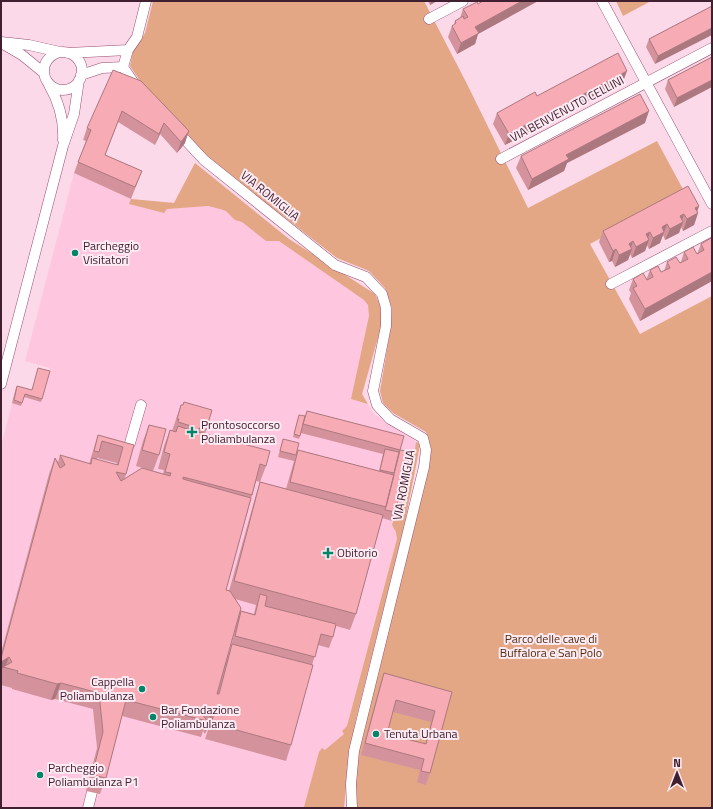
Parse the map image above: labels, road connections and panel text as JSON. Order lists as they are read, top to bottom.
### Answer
{
  "streets": {
    "street": ["VIA BENVENUTO CELLINI", "VIA ROMIGLIA"]
  },
  "parks": ["Parco delle cave di Buffalora e San Polo"],
  "places": {
    "other": [
      "Parcheggio Visitatori",
      "Cappella Poliambulanza",
      "Bar Fondazione Poliambulanza",
      "Tenuta Urbana",
      "Parcheggio Poliambulanza P1"
    ],
    "health": ["Prontosoccorso Poliambulanza", "Obitorio"]
  },
  "north": "top"
}
